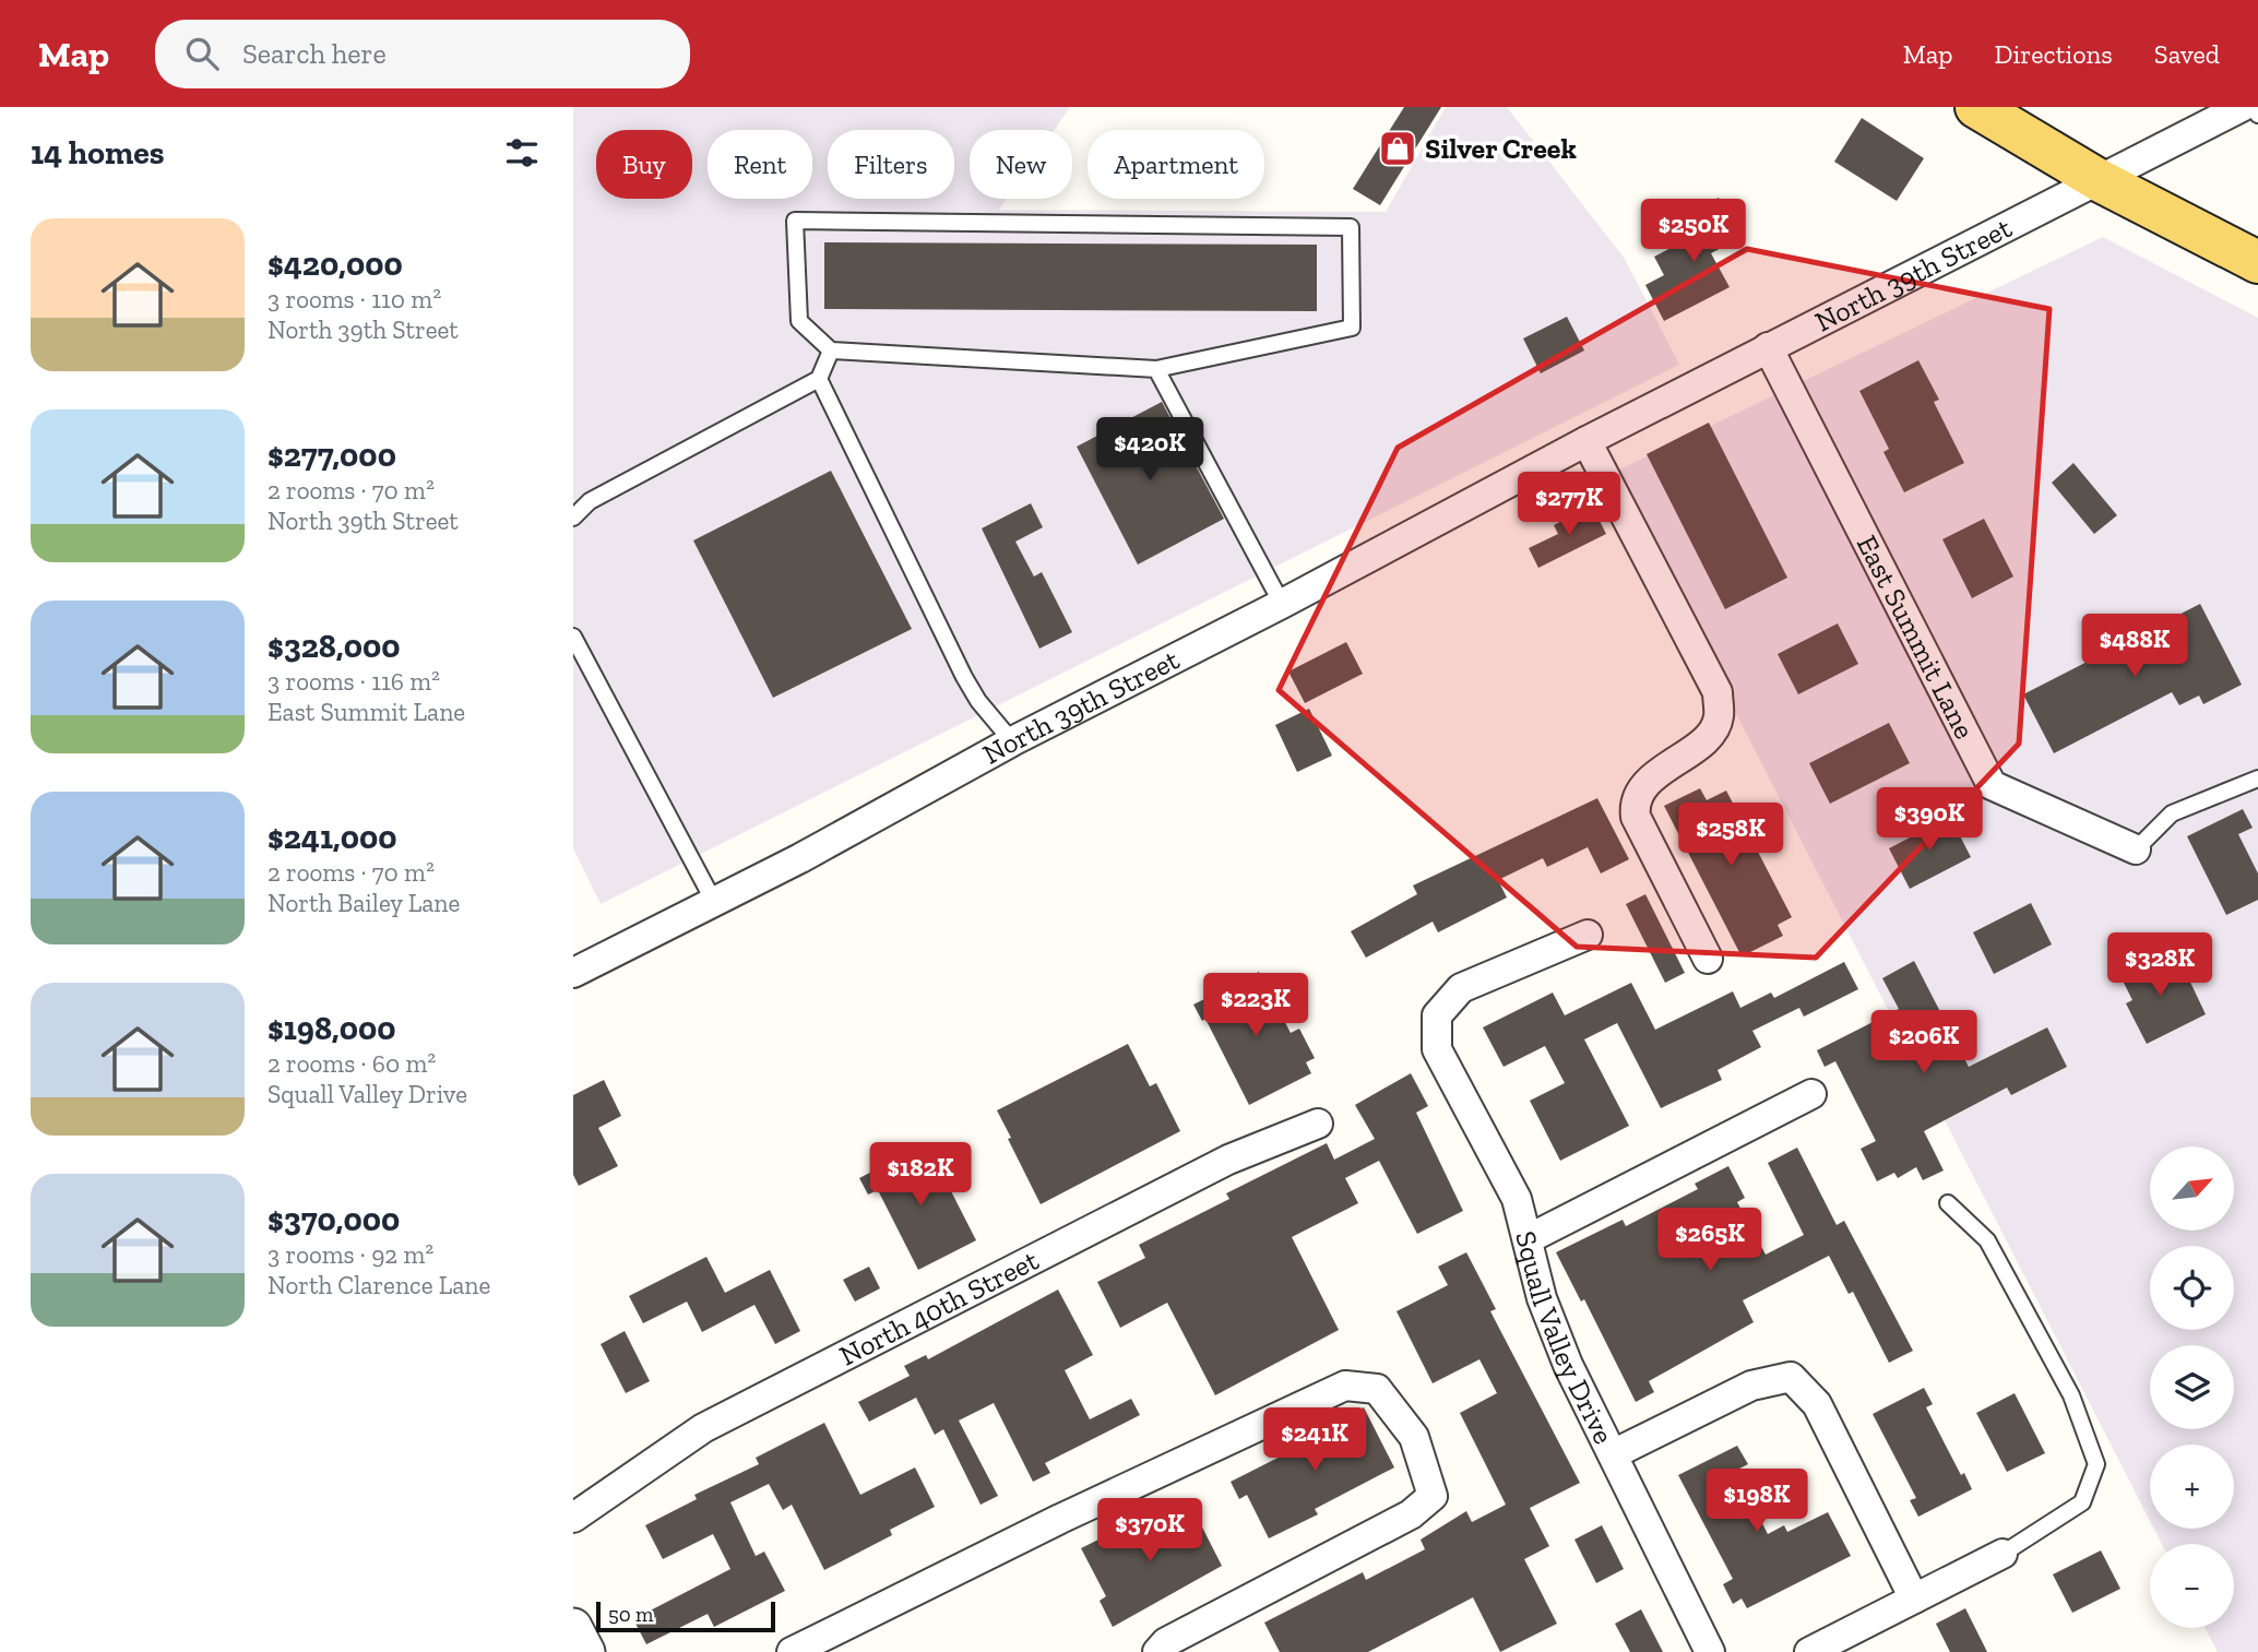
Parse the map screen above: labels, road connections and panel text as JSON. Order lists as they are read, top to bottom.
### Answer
{
  "streets": {
    "street": [
      "North 39th Street",
      "East Summit Lane",
      "North 40th Street",
      "Squall Valley Drive"
    ]
  },
  "crossings": [
    ["North 39th Street", "East Summit Lane"]
  ],
  "places": {
    "shop": ["Silver Creek"]
  },
  "scale_bar": "50 m",
  "north": "top right",
  "page": {
    "header": "Map",
    "search": "Search here",
    "nav": ["Map", "Directions", "Saved"],
    "heading": "14 homes",
    "chip": [
      "Buy",
      "Rent",
      "Filters",
      "New",
      "Apartment"
    ],
    "list": [
      {
        "name": "$420,000",
        "note": "3 rooms · 110 m² · North 39th Street"
      },
      {
        "name": "$277,000",
        "note": "2 rooms · 70 m² · North 39th Street"
      },
      {
        "name": "$328,000",
        "note": "3 rooms · 116 m² · East Summit Lane"
      },
      {
        "name": "$241,000",
        "note": "2 rooms · 70 m² · North Bailey Lane"
      },
      {
        "name": "$198,000",
        "note": "2 rooms · 60 m² · Squall Valley Drive"
      },
      {
        "name": "$370,000",
        "note": "3 rooms · 92 m² · North Clarence Lane"
      }
    ],
    "price": [
      "$250K",
      "$420K",
      "$277K",
      "$488K",
      "$390K",
      "$258K",
      "$328K",
      "$223K",
      "$206K",
      "$182K",
      "$265K",
      "$241K",
      "$198K",
      "$370K"
    ],
    "map_buttons": ["+", "−"],
    "scale": "50 m"
  }
}
